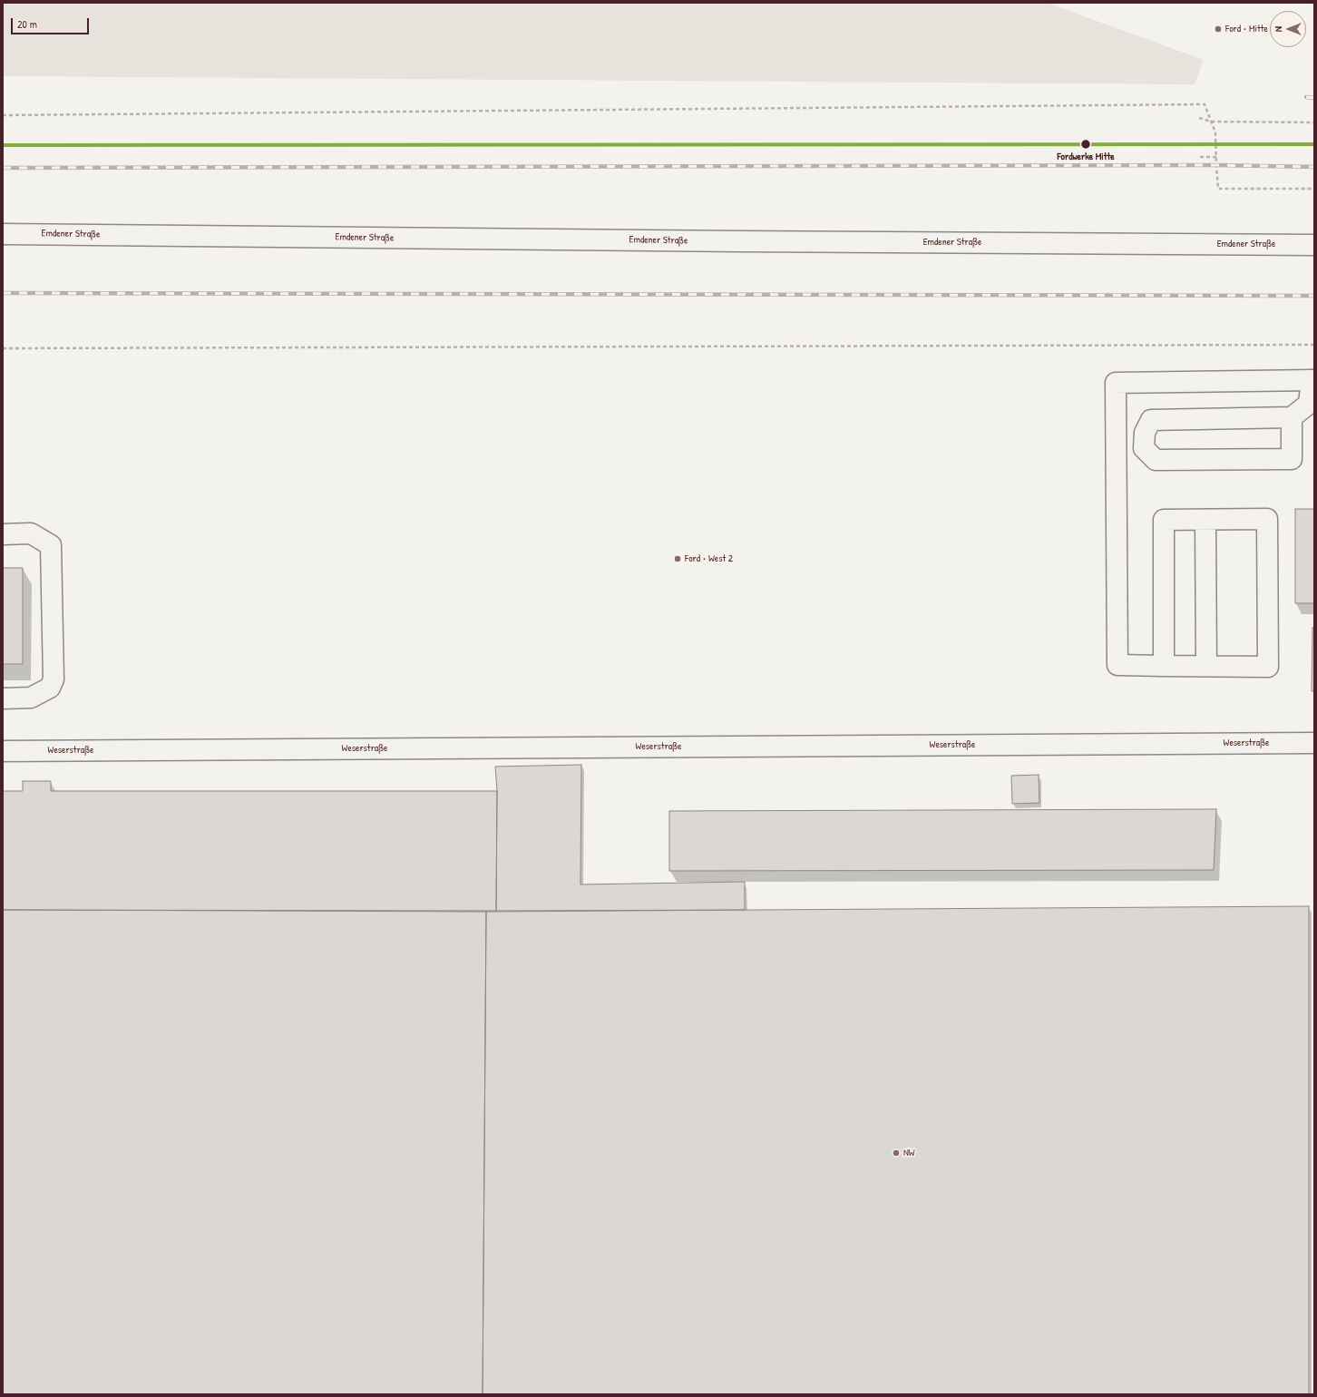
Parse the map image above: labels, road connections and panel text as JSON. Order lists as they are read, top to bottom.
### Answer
{
  "streets": {
    "street": ["Emdener Straße", "Weserstraße"]
  },
  "places": [
    "Ford • Mitte",
    "Fordwerke Mitte",
    "Ford • West 2",
    "NW"
  ],
  "scale_bar": "20 m",
  "north": "left"
}
